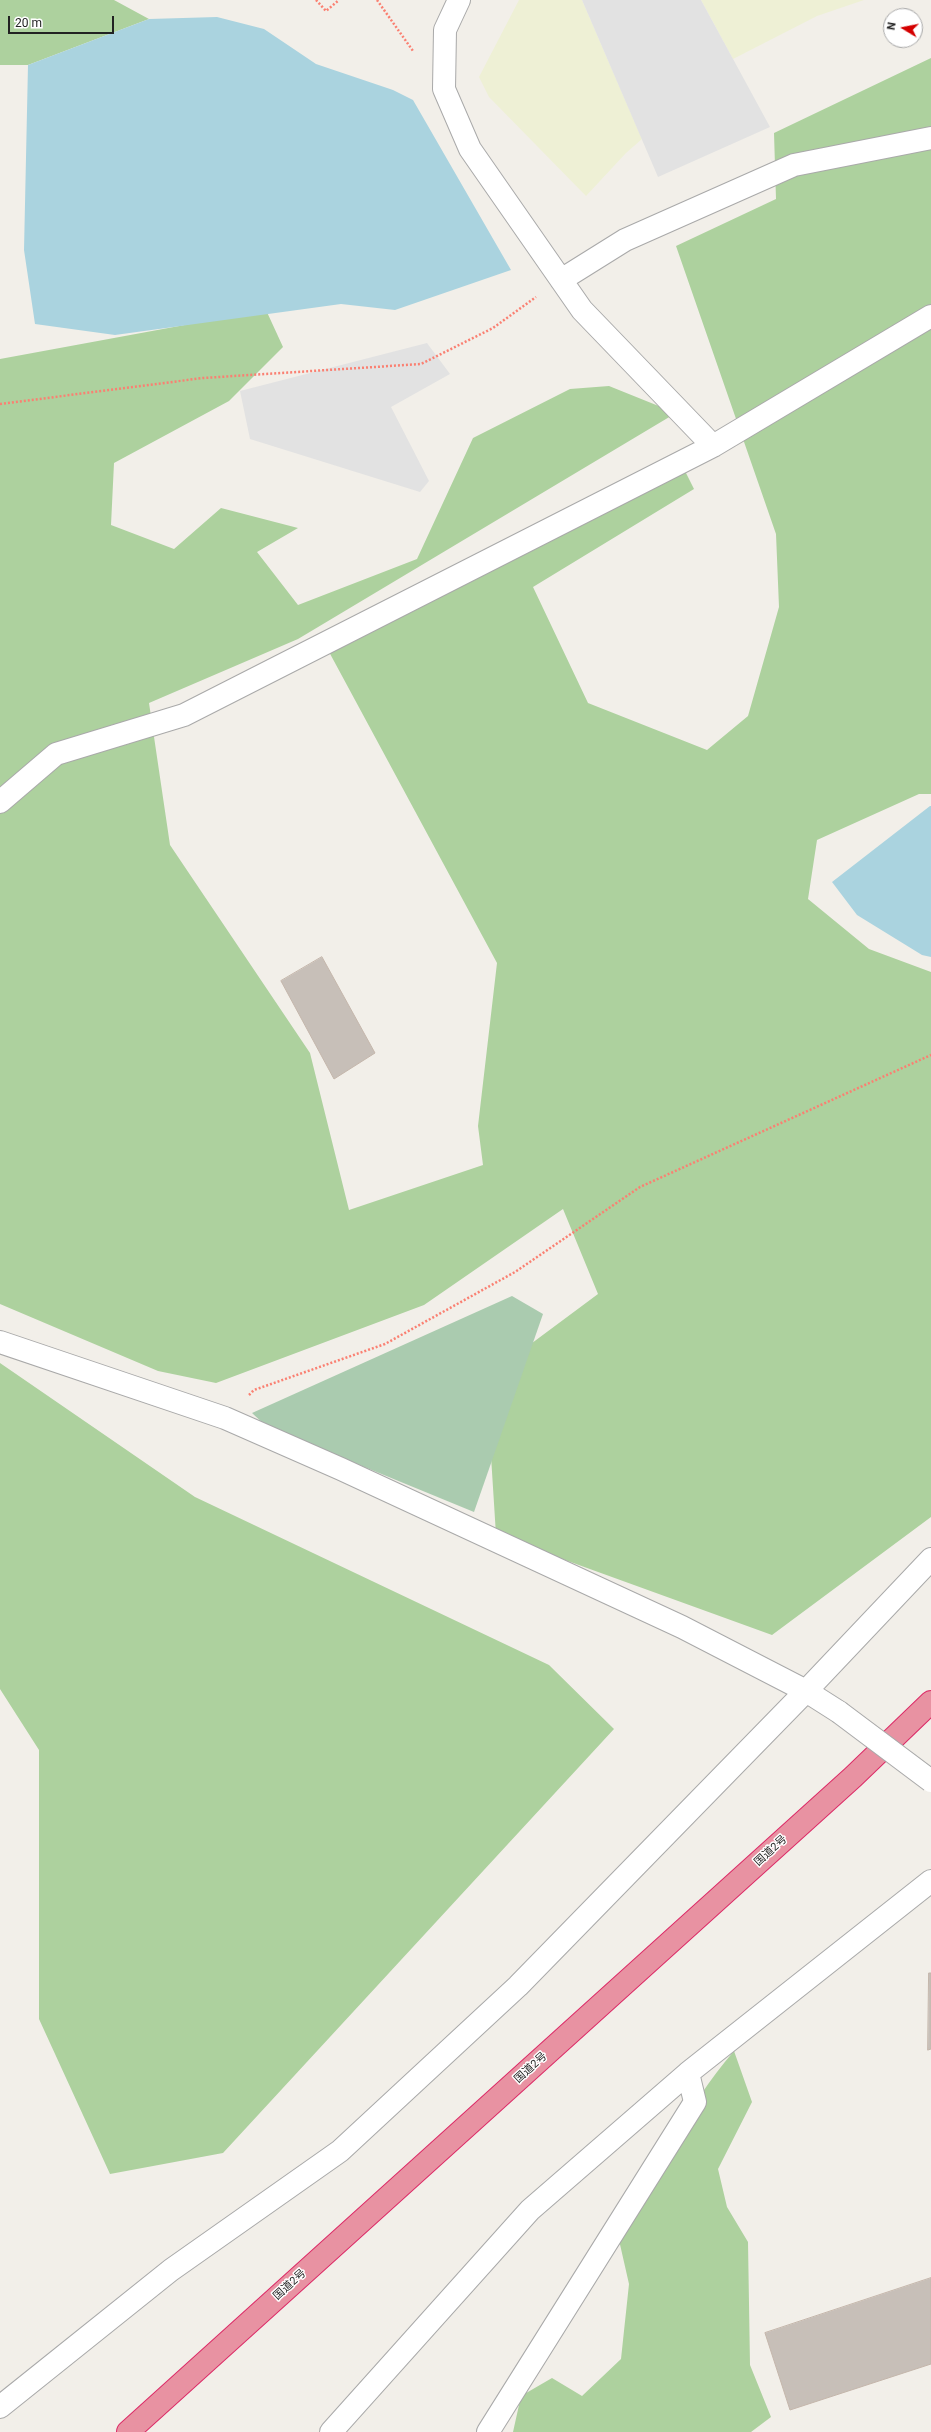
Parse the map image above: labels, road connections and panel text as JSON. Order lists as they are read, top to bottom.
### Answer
{
  "streets": {
    "highway": ["国道2号"]
  },
  "scale_bar": "20 m",
  "north": "left"
}
